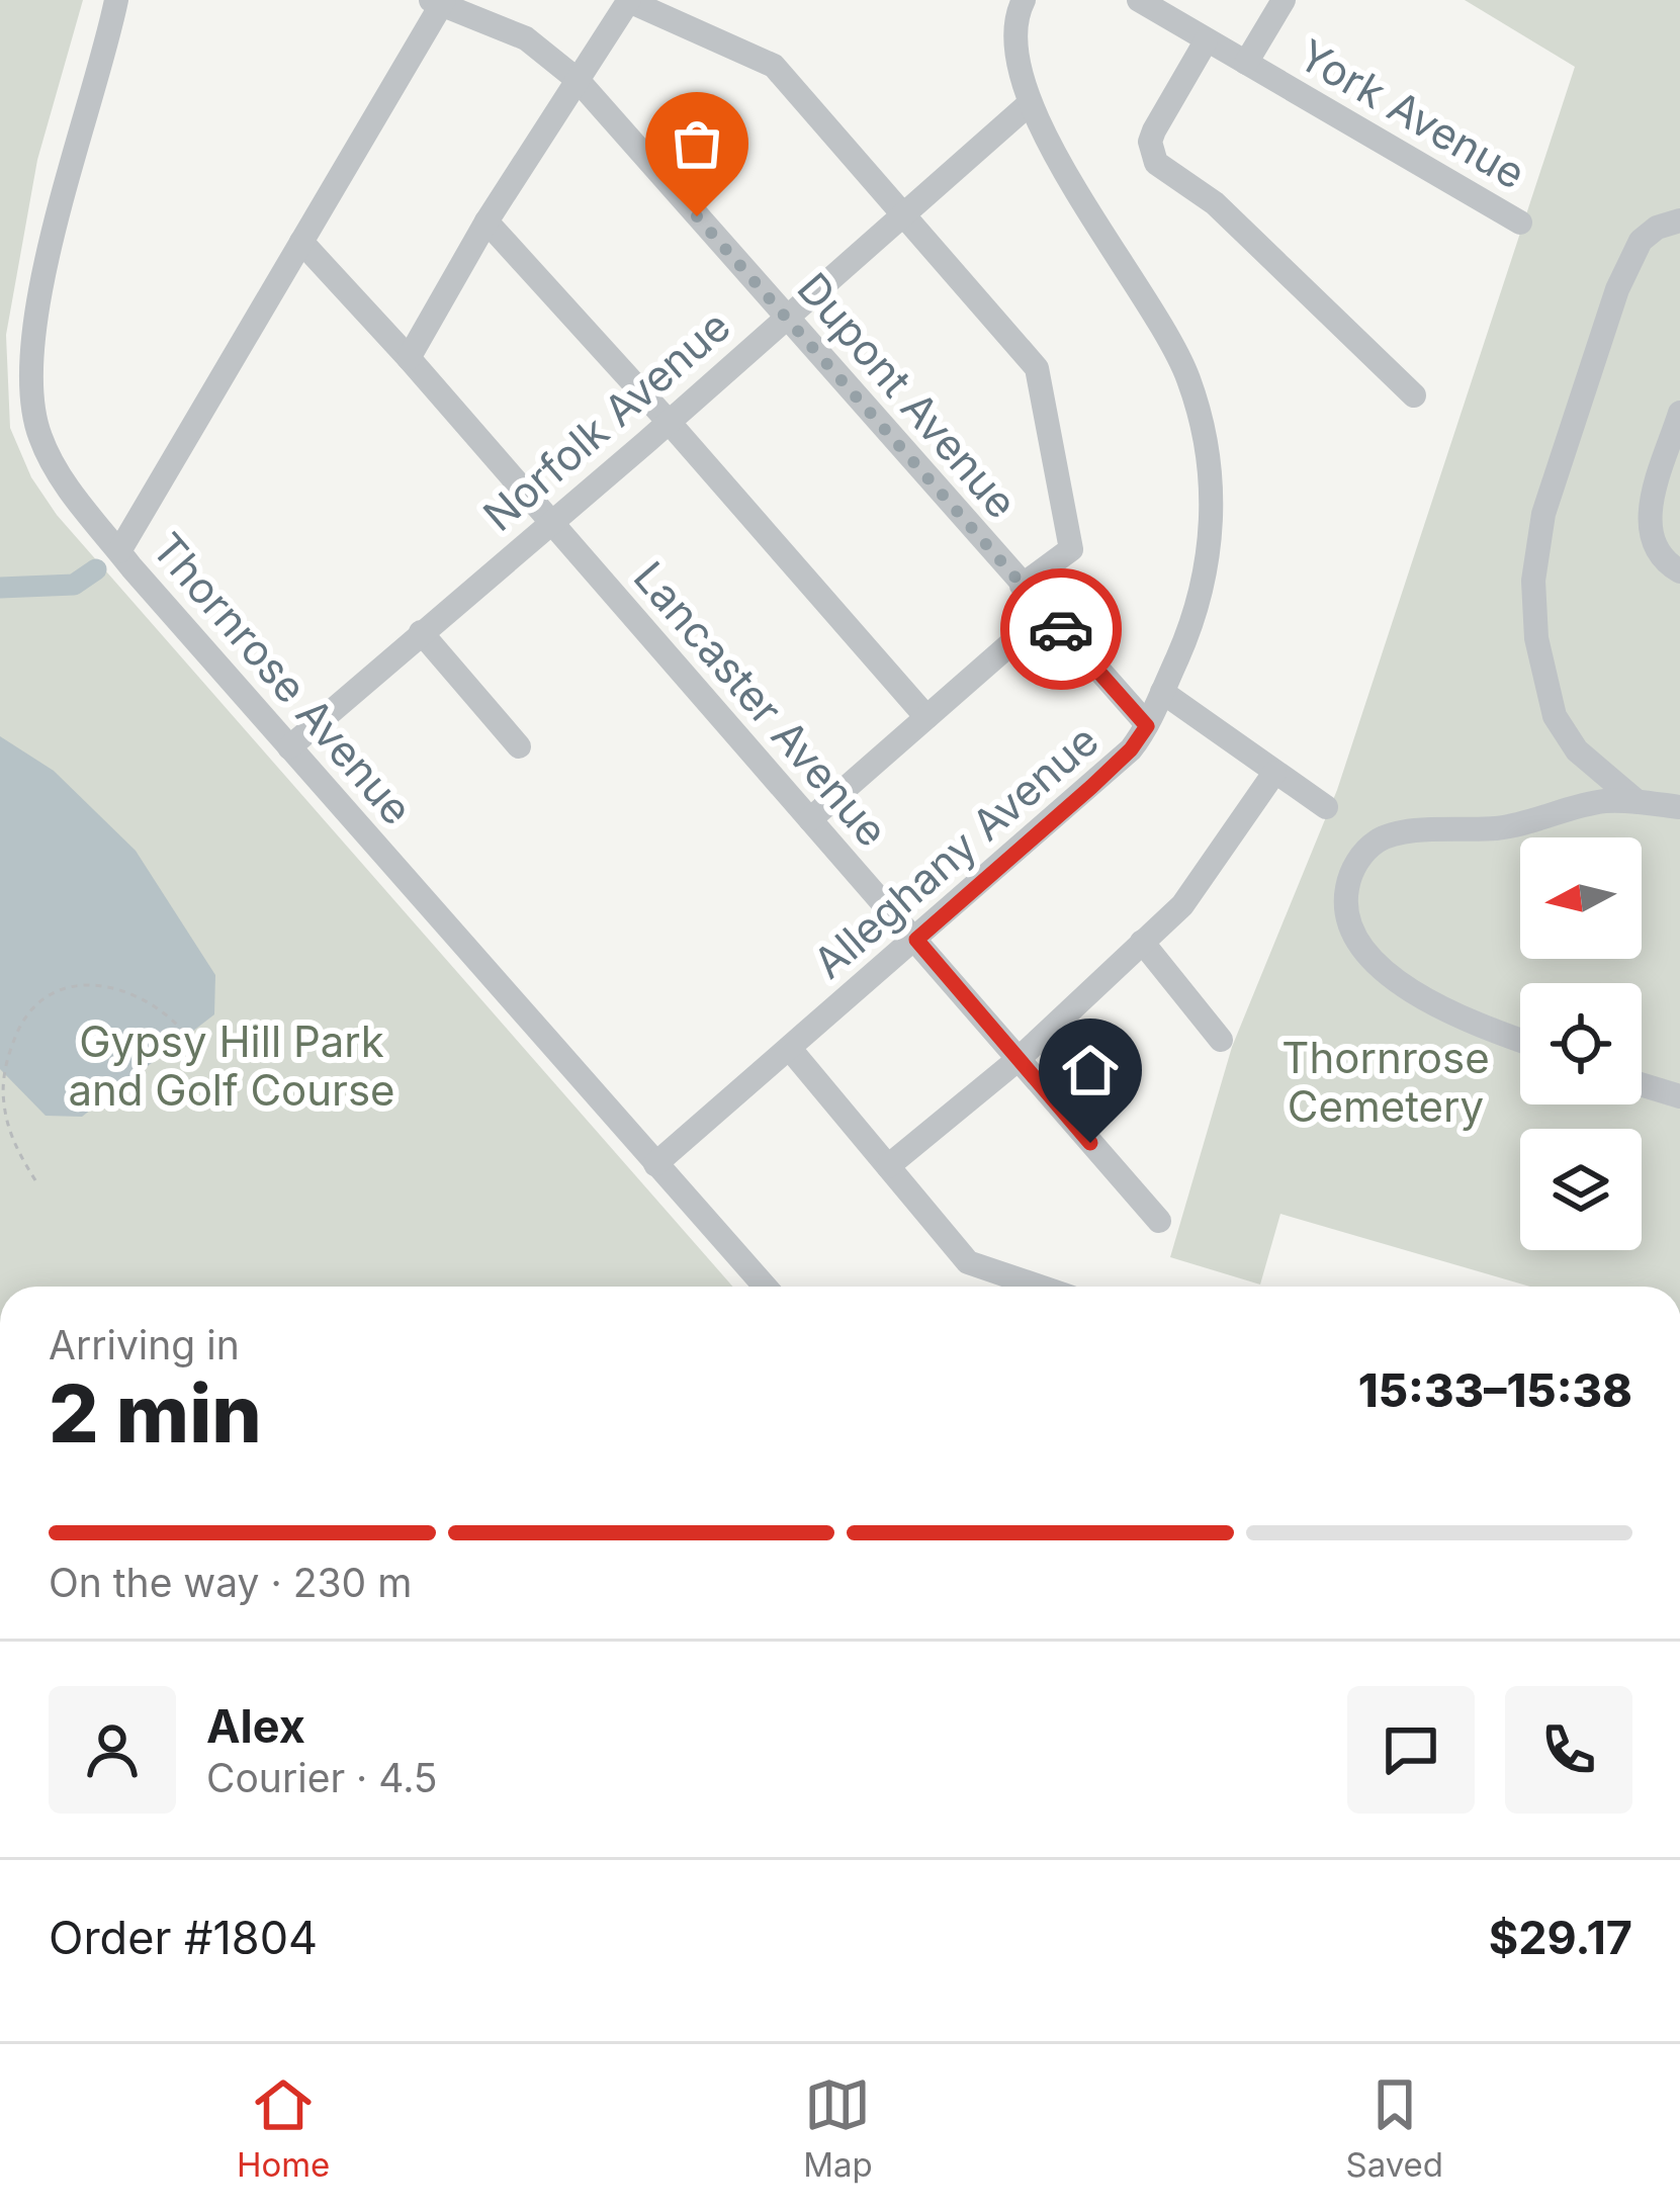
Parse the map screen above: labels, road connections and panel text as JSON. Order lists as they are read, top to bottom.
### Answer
{
  "streets": {
    "street": [
      "York Avenue",
      "Dupont Avenue",
      "Norfolk Avenue",
      "Thornrose Avenue",
      "Lancaster Avenue",
      "Alleghany Avenue"
    ]
  },
  "crossings": [
    ["Dupont Avenue", "Norfolk Avenue"],
    ["Dupont Avenue", "Alleghany Avenue"],
    ["Norfolk Avenue", "Thornrose Avenue"],
    ["Norfolk Avenue", "Lancaster Avenue"],
    ["Norfolk Avenue", "Alleghany Avenue"],
    ["Thornrose Avenue", "Alleghany Avenue"],
    ["Lancaster Avenue", "Alleghany Avenue"]
  ],
  "parks": ["Gypsy Hill Park and Golf Course", "Thornrose Cemetery"],
  "north": "left",
  "page": {
    "heading": ["2 min", "Arriving in", "15:33–15:38"],
    "panel": [
      "Alex",
      "Courier · 4.5",
      "Order #1804",
      "$29.17"
    ],
    "bar": "On the way · 230 m",
    "tabs": ["Home", "Map", "Saved"]
  }
}
